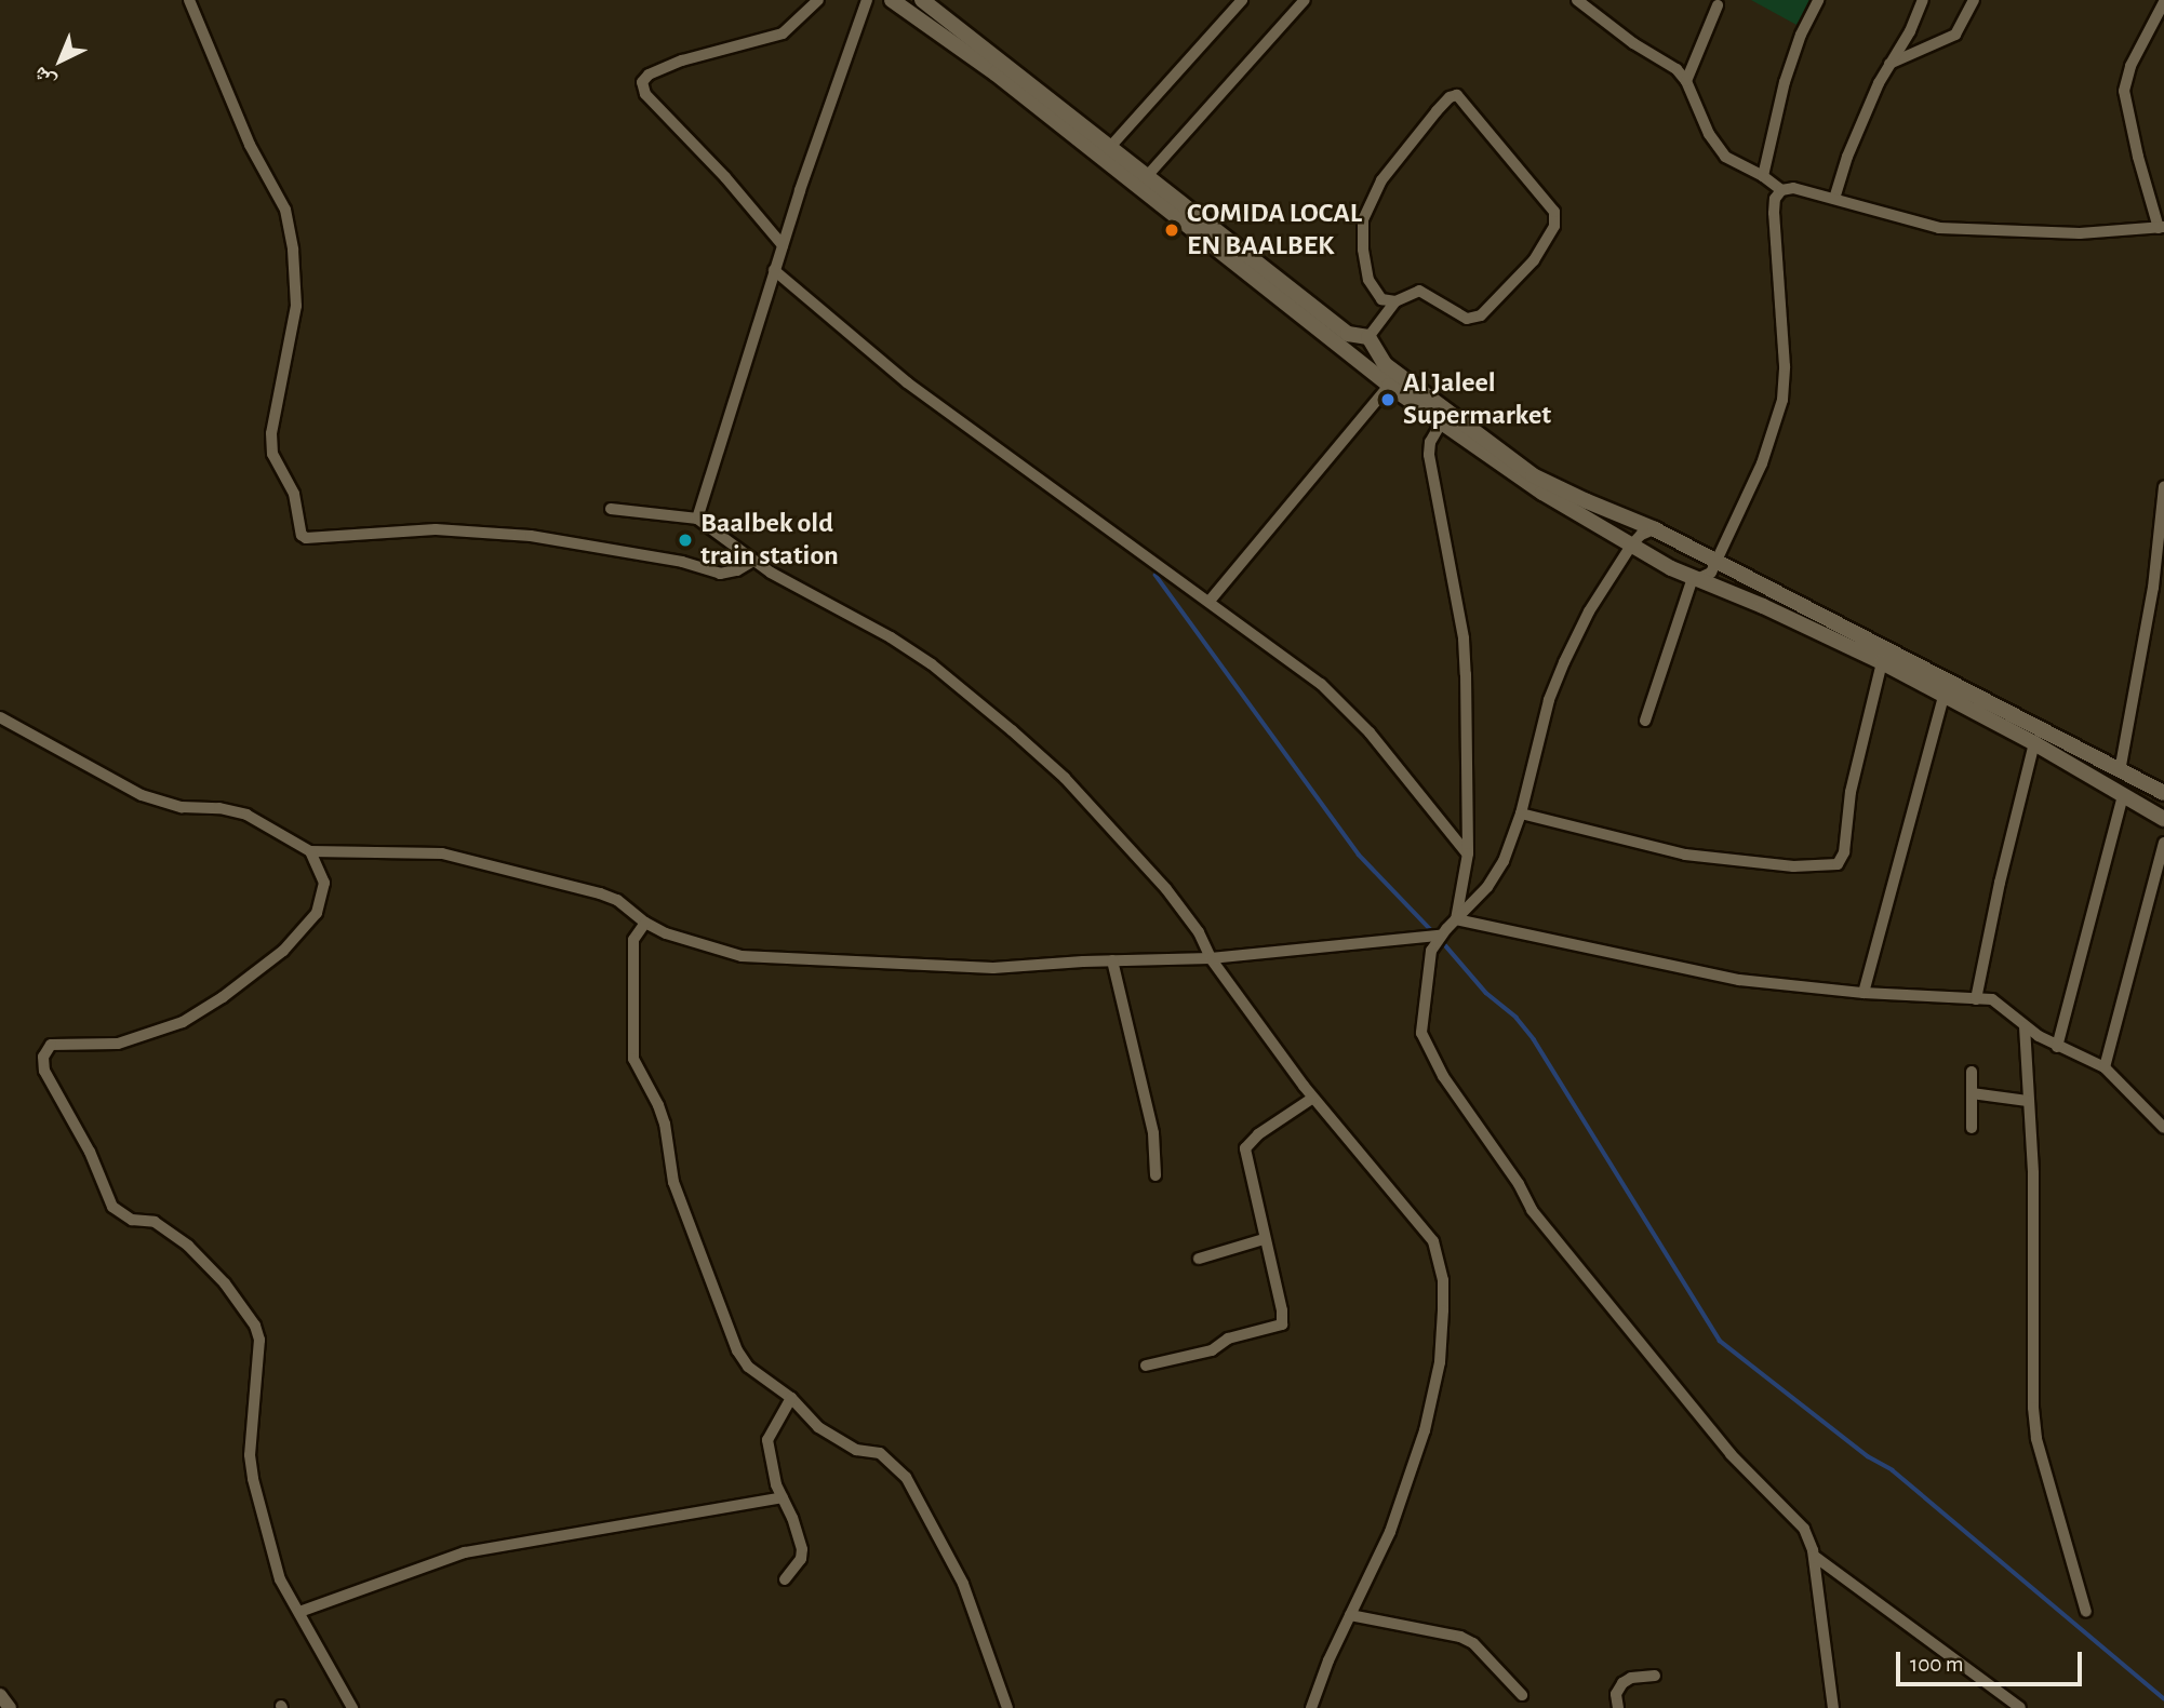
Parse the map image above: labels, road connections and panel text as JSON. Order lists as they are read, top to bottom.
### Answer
{
  "places": ["COMIDA LOCAL EN BAALBEK", "Al Jaleel Supermarket", "Baalbek old train station"],
  "scale_bar": "100 m",
  "north": "bottom left"
}
